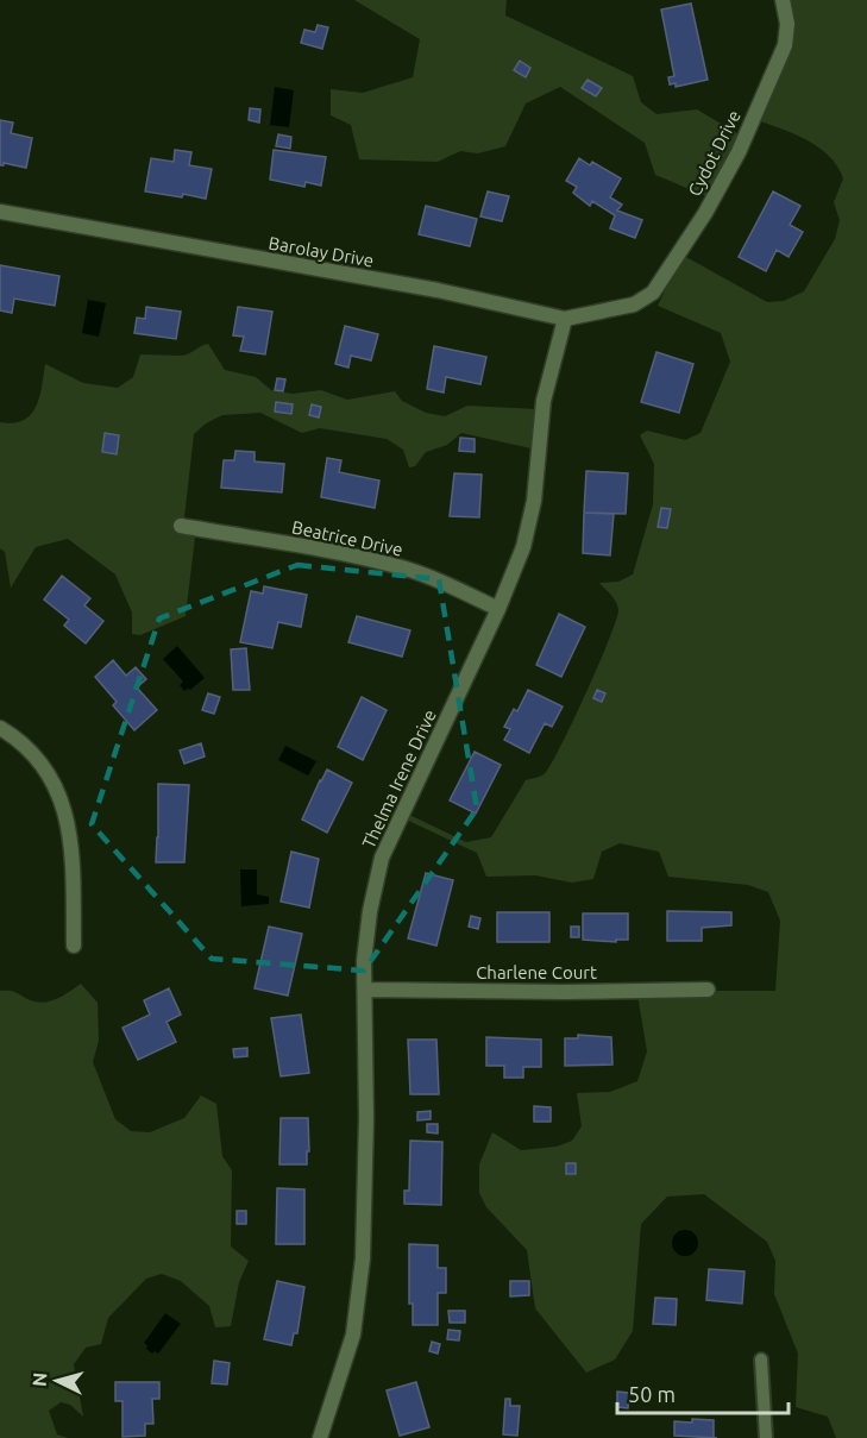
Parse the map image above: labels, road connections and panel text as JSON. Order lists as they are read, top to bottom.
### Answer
{
  "streets": {
    "street": [
      "Cydot Drive",
      "Barolay Drive",
      "Beatrice Drive",
      "Thelma Irene Drive",
      "Charlene Court"
    ]
  },
  "crossings": [
    ["Cydot Drive", "Barolay Drive"],
    ["Barolay Drive", "Thelma Irene Drive"],
    ["Beatrice Drive", "Thelma Irene Drive"],
    ["Thelma Irene Drive", "Charlene Court"]
  ],
  "scale_bar": "50 m",
  "north": "left"
}
